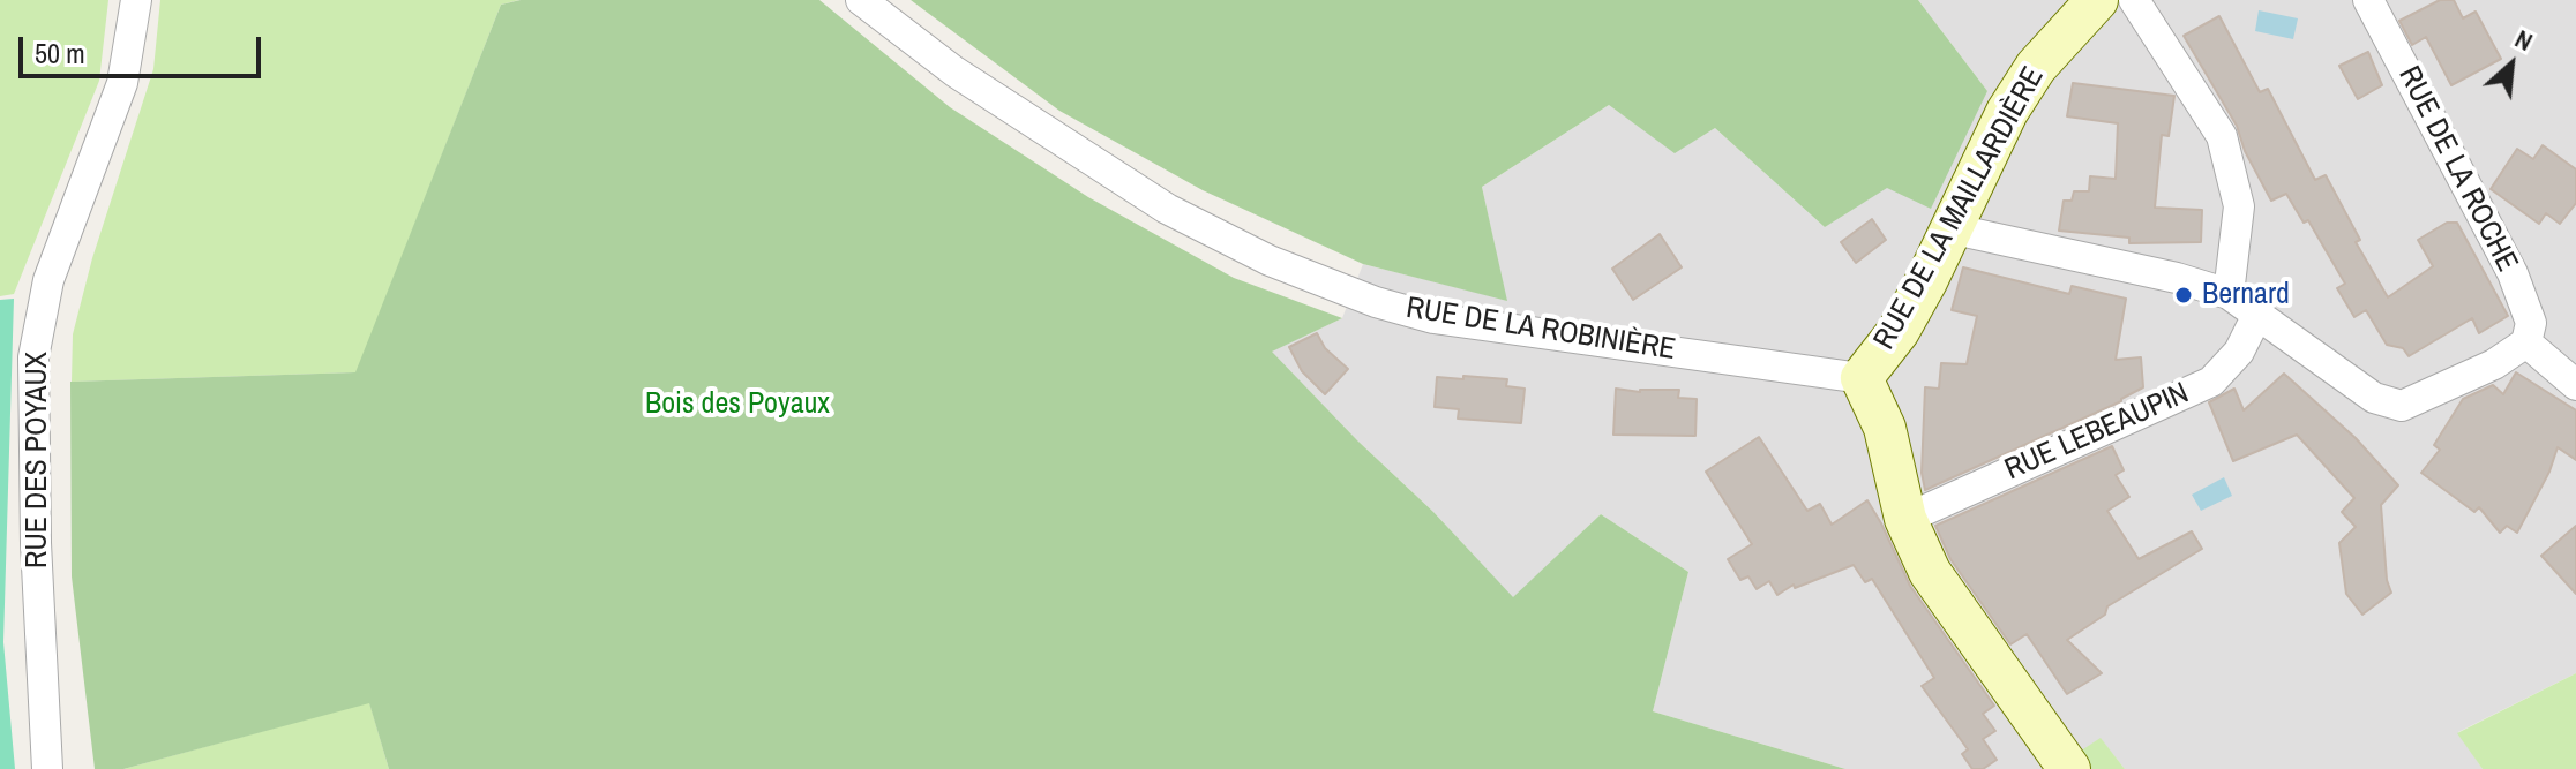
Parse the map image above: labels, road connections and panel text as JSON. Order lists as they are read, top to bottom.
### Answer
{
  "streets": {
    "street": [
      "RUE DE LA ROCHE",
      "RUE DE LA MAILLARDIÈRE",
      "RUE DE LA ROBINIÈRE",
      "RUE LEBEAUPIN",
      "RUE DES POYAUX"
    ]
  },
  "crossings": [
    ["RUE DE LA MAILLARDIÈRE", "RUE DE LA ROBINIÈRE"]
  ],
  "parks": ["Bois des Poyaux"],
  "places": ["Bernard"],
  "scale_bar": "50 m",
  "north": "top right"
}
